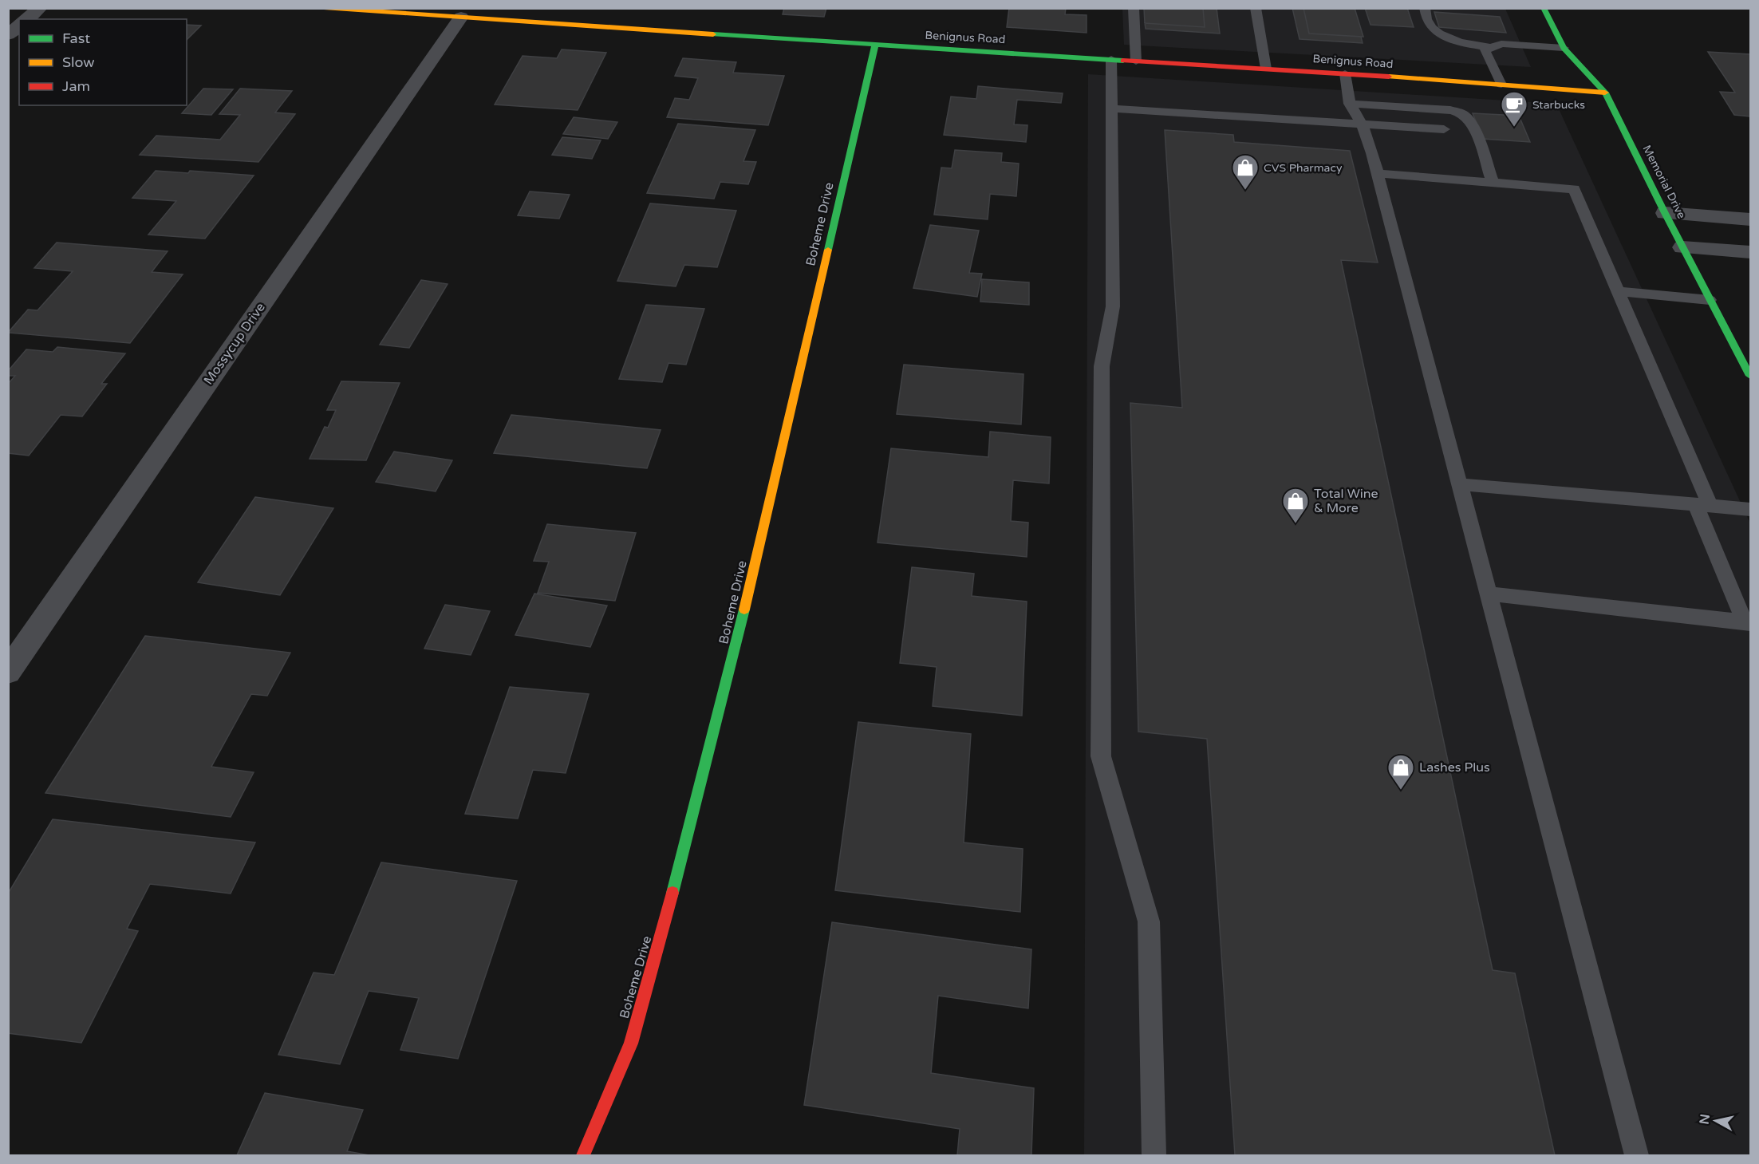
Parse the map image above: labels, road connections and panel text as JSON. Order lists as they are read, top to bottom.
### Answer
{
  "streets": {
    "street": [
      "Benignus Road",
      "Memorial Drive",
      "Boheme Drive",
      "Mossycup Drive"
    ]
  },
  "crossings": [
    ["Benignus Road", "Memorial Drive"],
    ["Benignus Road", "Boheme Drive"],
    ["Benignus Road", "Mossycup Drive"]
  ],
  "places": {
    "cafe": ["Starbucks"],
    "shop": ["CVS Pharmacy", "Total Wine & More", "Lashes Plus"]
  },
  "legend": ["Fast", "Slow", "Jam"],
  "north": "left"
}
